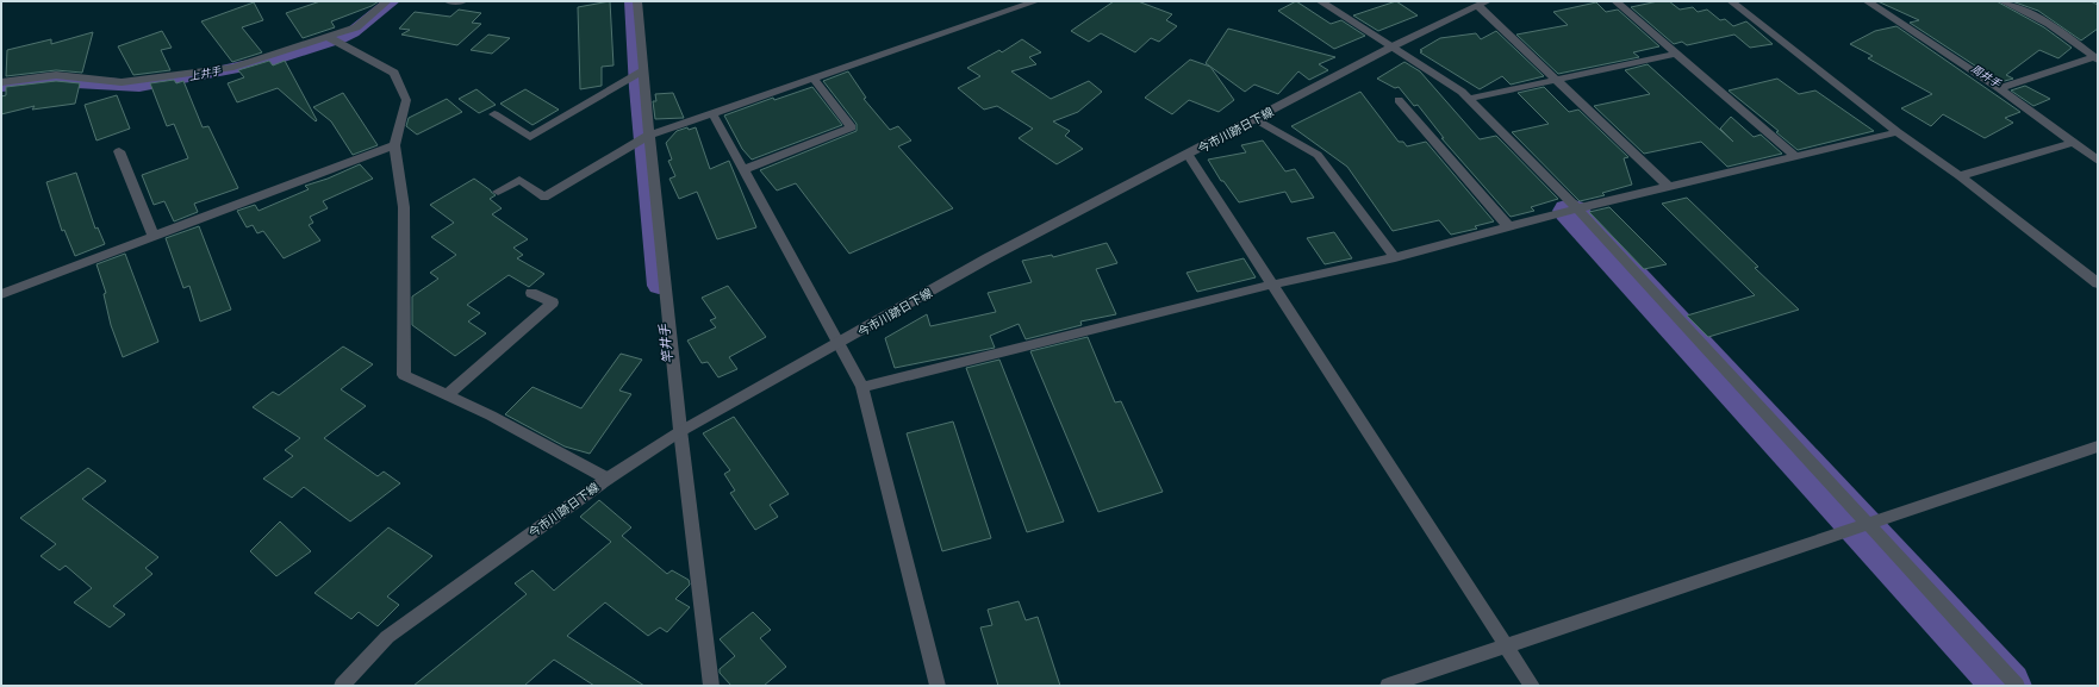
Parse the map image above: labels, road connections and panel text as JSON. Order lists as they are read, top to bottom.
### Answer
{
  "streets": {
    "street": ["今市川跡日下線"]
  },
  "water": ["上井手", "周井手", "竿井手"]
}
